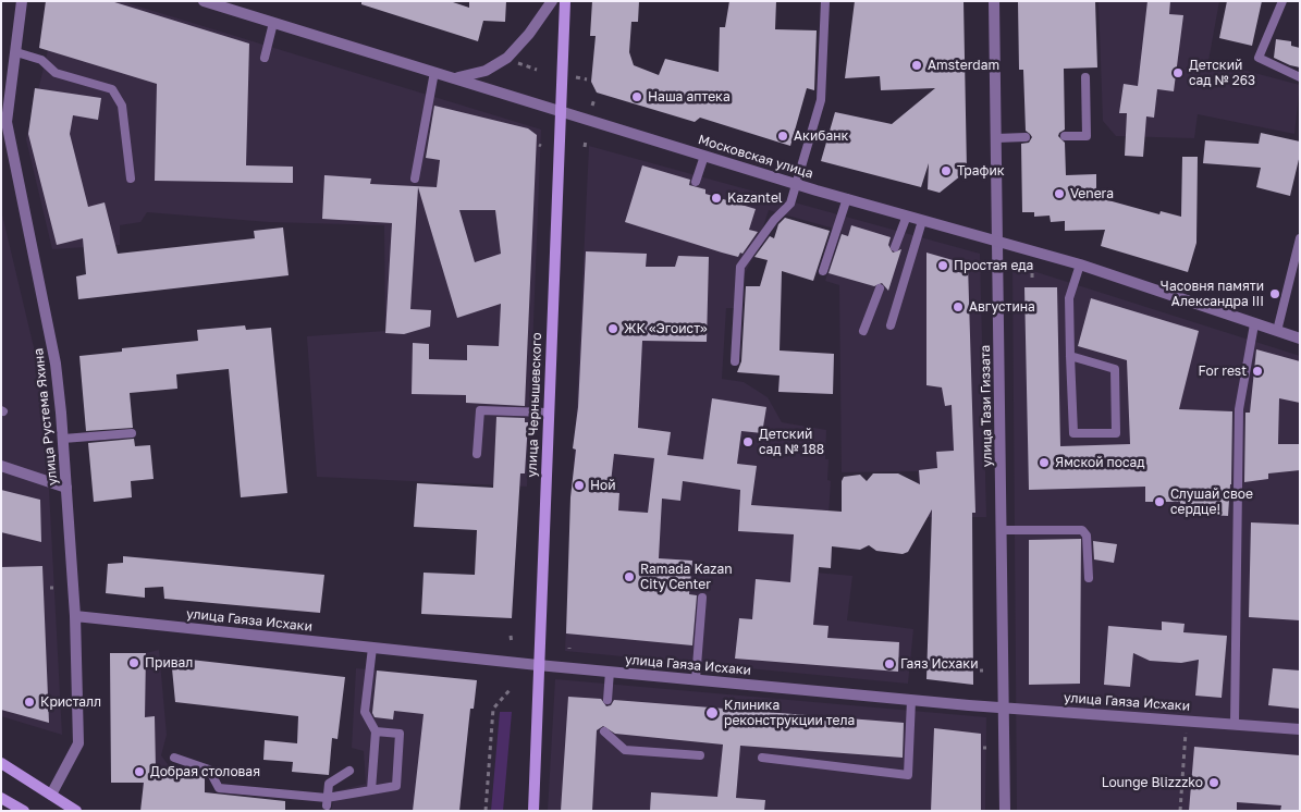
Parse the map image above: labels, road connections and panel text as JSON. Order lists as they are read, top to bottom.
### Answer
{
  "streets": {
    "main road": ["улица Чернышевского"],
    "street": [
      "Московская улица",
      "улица Тази Гиззата",
      "улица Рустема Яхина",
      "улица Гаяза Исхаки"
    ]
  },
  "crossings": [
    ["Московская улица", "улица Чернышевского"],
    ["Московская улица", "улица Тази Гиззата"],
    ["улица Чернышевского", "улица Гаяза Исхаки"],
    ["улица Тази Гиззата", "улица Гаяза Исхаки"],
    ["улица Рустема Яхина", "улица Гаяза Исхаки"]
  ],
  "places": [
    "Amsterdam",
    "Детский сад № 263",
    "Наша аптека",
    "Акибанк",
    "Трафик",
    "Venera",
    "Kazantel",
    "Простая еда",
    "Часовня памяти Александра III",
    "Августина",
    "ЖК «Эгоист»",
    "For rest",
    "Детский сад № 188",
    "Ямской посад",
    "Ной",
    "Слушай свое сердце!",
    "Ramada Kazan City Center",
    "Привал",
    "Гаяз Исхаки",
    "Кристалл",
    "Клиника реконструкции тела",
    "Добрая столовая",
    "Lounge Blizzzko"
  ]
}
